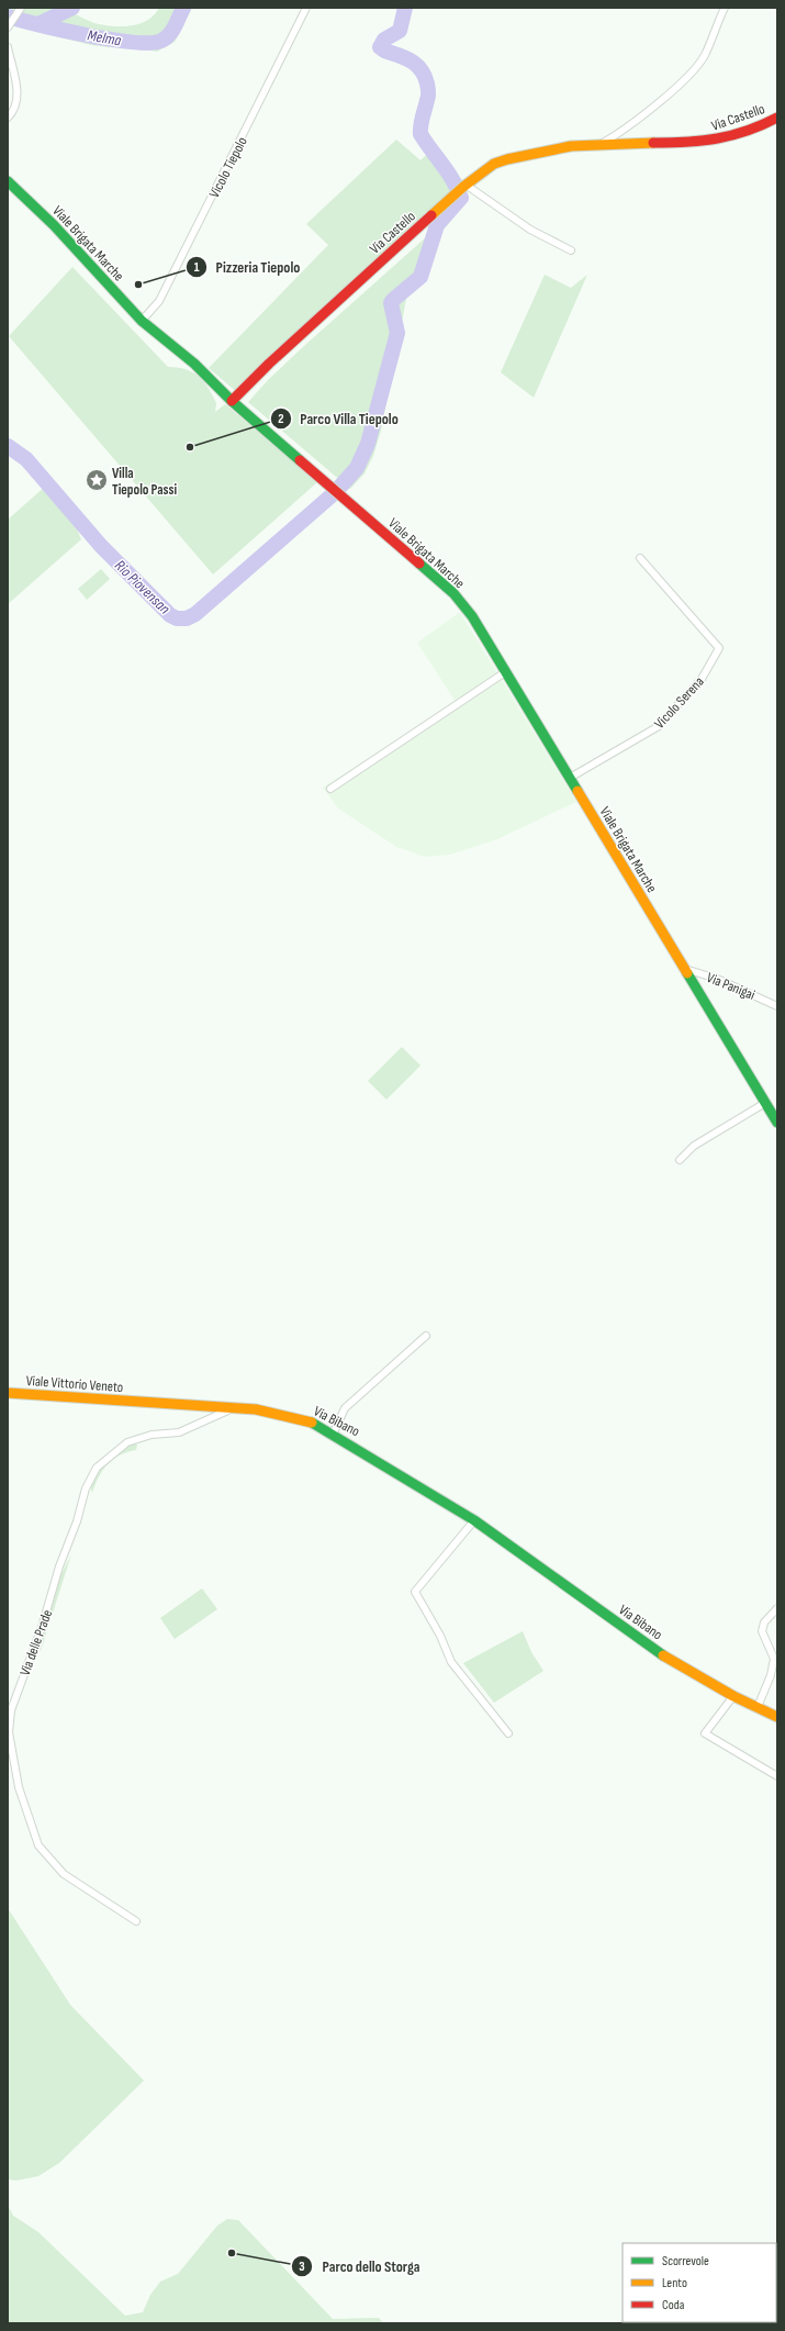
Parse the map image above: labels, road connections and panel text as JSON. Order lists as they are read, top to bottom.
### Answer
{
  "streets": {
    "street": [
      "Via Castello",
      "Vicolo Tiepolo",
      "Viale Brigata Marche",
      "Vicolo Serena",
      "Via Panigai",
      "Viale Vittorio Veneto",
      "Via Bibano",
      "Via delle Prade"
    ]
  },
  "crossings": [
    ["Via Castello", "Viale Brigata Marche"],
    ["Vicolo Tiepolo", "Viale Brigata Marche"],
    ["Viale Brigata Marche", "Vicolo Serena"],
    ["Viale Brigata Marche", "Via Panigai"],
    ["Viale Vittorio Veneto", "Via Bibano"],
    ["Via Bibano", "Via delle Prade"]
  ],
  "water": ["Melma", "Rio Piovensan"],
  "places": {
    "other": ["Pizzeria Tiepolo", "Parco Villa Tiepolo", "Parco dello Storga"],
    "place": ["Villa Tiepolo Passi"]
  },
  "legend": ["Scorrevole", "Lento", "Coda"]
}
